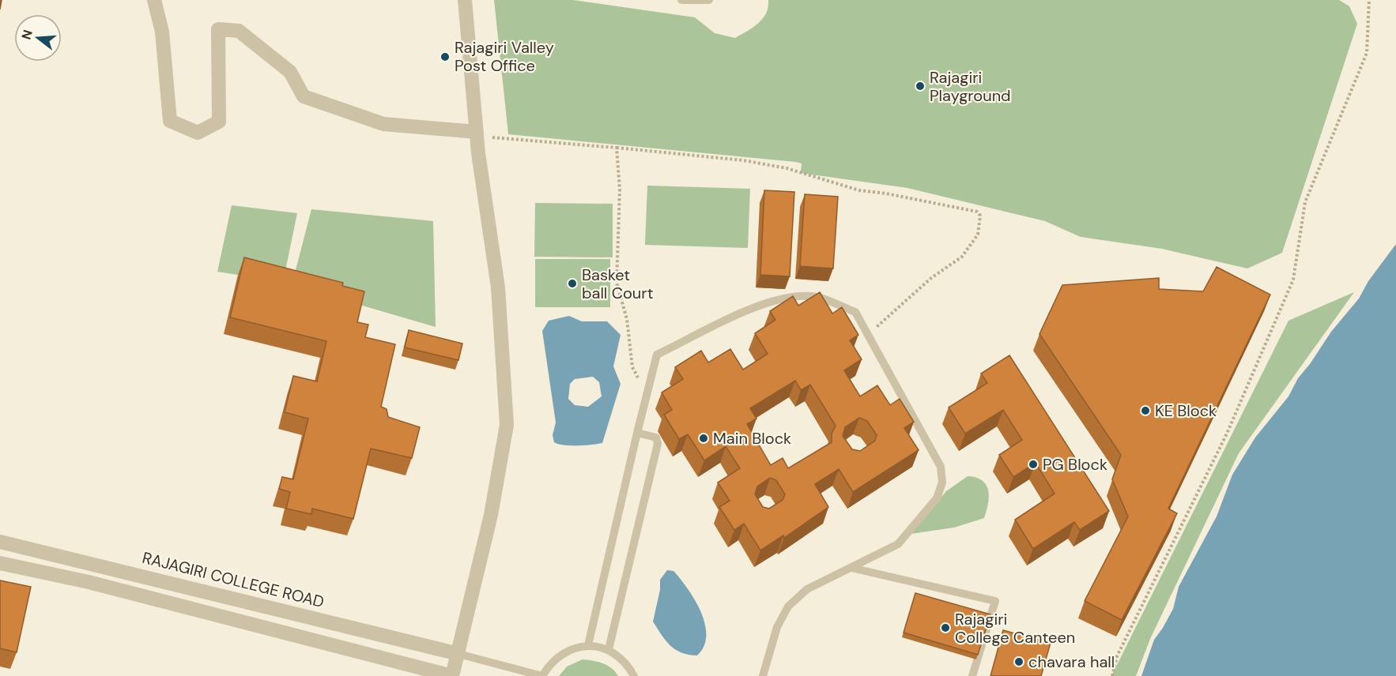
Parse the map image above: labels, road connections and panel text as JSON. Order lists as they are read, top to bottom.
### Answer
{
  "streets": {
    "street": ["RAJAGIRI COLLEGE ROAD"]
  },
  "places": [
    "Rajagiri Valley Post Office",
    "Rajagiri Playground",
    "Basket ball Court",
    "KE Block",
    "Main Block",
    "PG Block",
    "Rajagiri College Canteen",
    "chavara hall"
  ],
  "north": "left"
}
